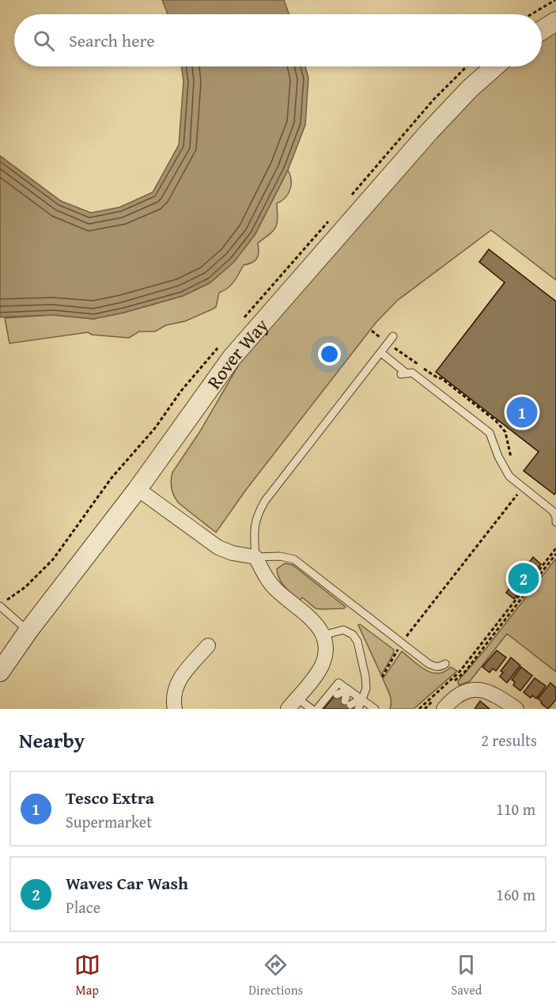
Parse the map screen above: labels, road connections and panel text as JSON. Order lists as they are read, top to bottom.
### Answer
{
  "streets": {
    "street": ["Rover Way"]
  },
  "page": {
    "search": "Search here",
    "pins": ["1", "2"],
    "heading": ["Nearby", "2 results"],
    "list": [
      {
        "mark": "1",
        "name": "Tesco Extra",
        "note": "Supermarket",
        "value": "110 m"
      },
      {
        "mark": "2",
        "name": "Waves Car Wash",
        "note": "Place",
        "value": "160 m"
      }
    ],
    "nav": ["Map", "Directions", "Saved"]
  }
}
